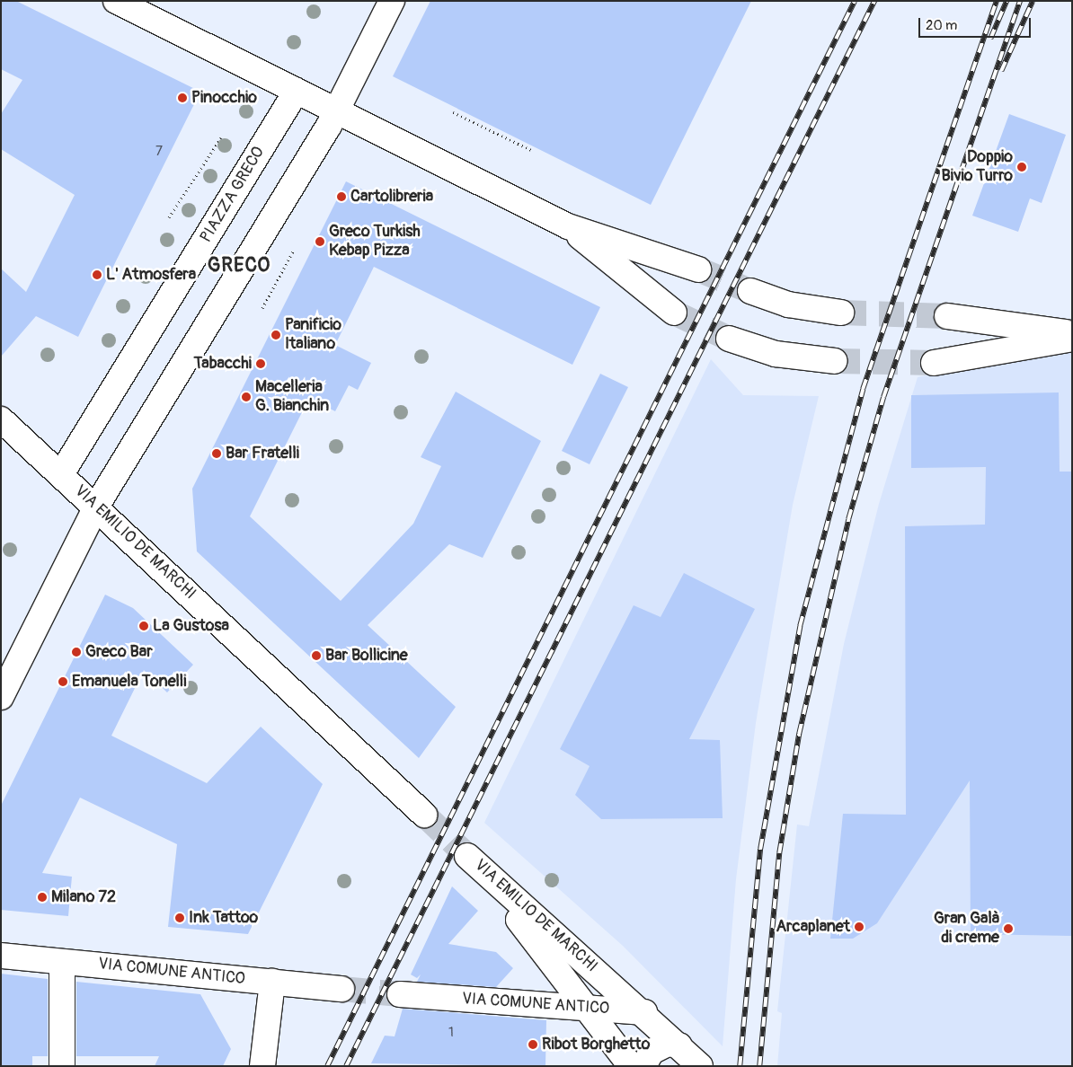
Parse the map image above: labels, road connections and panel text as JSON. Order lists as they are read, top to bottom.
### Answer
{
  "streets": {
    "street": ["PIAZZA GRECO", "VIA EMILIO DE MARCHI", "VIA COMUNE ANTICO"]
  },
  "crossings": [
    ["PIAZZA GRECO", "VIA EMILIO DE MARCHI"],
    ["VIA EMILIO DE MARCHI", "VIA COMUNE ANTICO"]
  ],
  "districts": ["GRECO"],
  "places": [
    "Pinocchio",
    "Doppio Bivio Turro",
    "Cartolibreria",
    "Greco Turkish Kebap Pizza",
    "L' Atmosfera",
    "Panificio Italiano",
    "Tabacchi",
    "Macelleria G. Bianchin",
    "Bar Fratelli",
    "La Gustosa",
    "Greco Bar",
    "Bar Bollicine",
    "Emanuela Tonelli",
    "Milano 72",
    "Ink Tattoo",
    "Arcaplanet",
    "Gran Galà di creme",
    "Ribot Borghetto"
  ],
  "house_numbers": ["7", "1"],
  "scale_bar": "20 m"
}
